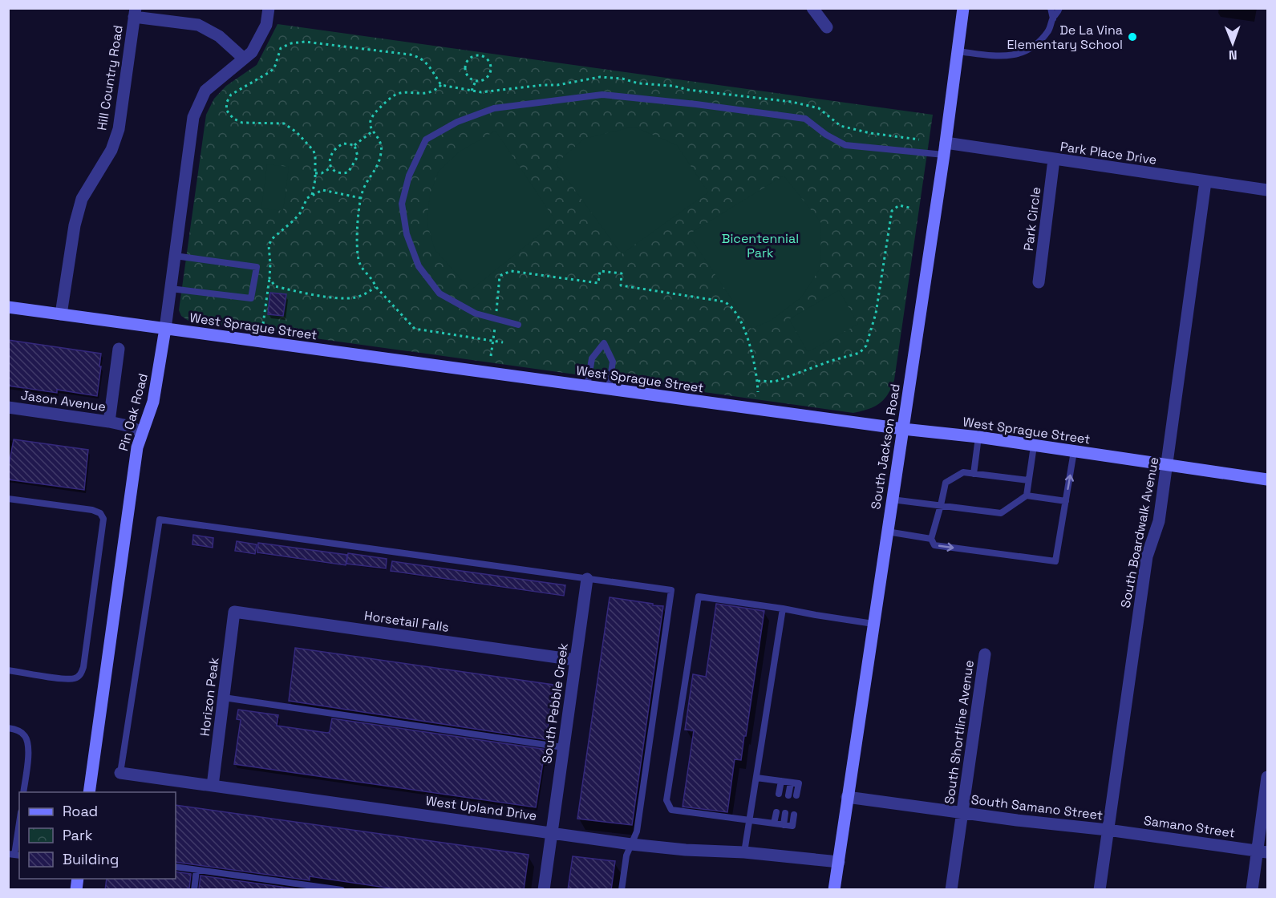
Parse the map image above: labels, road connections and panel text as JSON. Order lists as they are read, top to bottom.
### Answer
{
  "streets": {
    "street": [
      "Hill Country Road",
      "Park Place Drive",
      "Park Circle",
      "West Sprague Street",
      "Jason Avenue",
      "Pin Oak Road",
      "South Jackson Road",
      "South Boardwalk Avenue",
      "Horsetail Falls",
      "Horizon Peak",
      "South Pebble Creek",
      "South Shortline Avenue",
      "South Samano Street",
      "West Upland Drive",
      "Samano Street"
    ]
  },
  "crossings": [
    ["Hill Country Road", "West Sprague Street"],
    ["Park Place Drive", "Park Circle"],
    ["Park Place Drive", "South Jackson Road"],
    ["Park Place Drive", "South Boardwalk Avenue"],
    ["West Sprague Street", "Pin Oak Road"],
    ["West Sprague Street", "South Jackson Road"],
    ["West Sprague Street", "South Boardwalk Avenue"],
    ["Jason Avenue", "Pin Oak Road"],
    ["South Jackson Road", "South Samano Street"],
    ["South Jackson Road", "West Upland Drive"],
    ["South Boardwalk Avenue", "South Samano Street"],
    ["South Boardwalk Avenue", "Samano Street"],
    ["Horsetail Falls", "Horizon Peak"],
    ["Horsetail Falls", "South Pebble Creek"],
    ["Horizon Peak", "West Upland Drive"],
    ["South Pebble Creek", "West Upland Drive"],
    ["South Shortline Avenue", "South Samano Street"],
    ["South Samano Street", "Samano Street"]
  ],
  "parks": ["Bicentennial Park"],
  "places": ["De La Vina Elementary School"],
  "legend": ["Road", "Park", "Building"],
  "north": "bottom"
}
